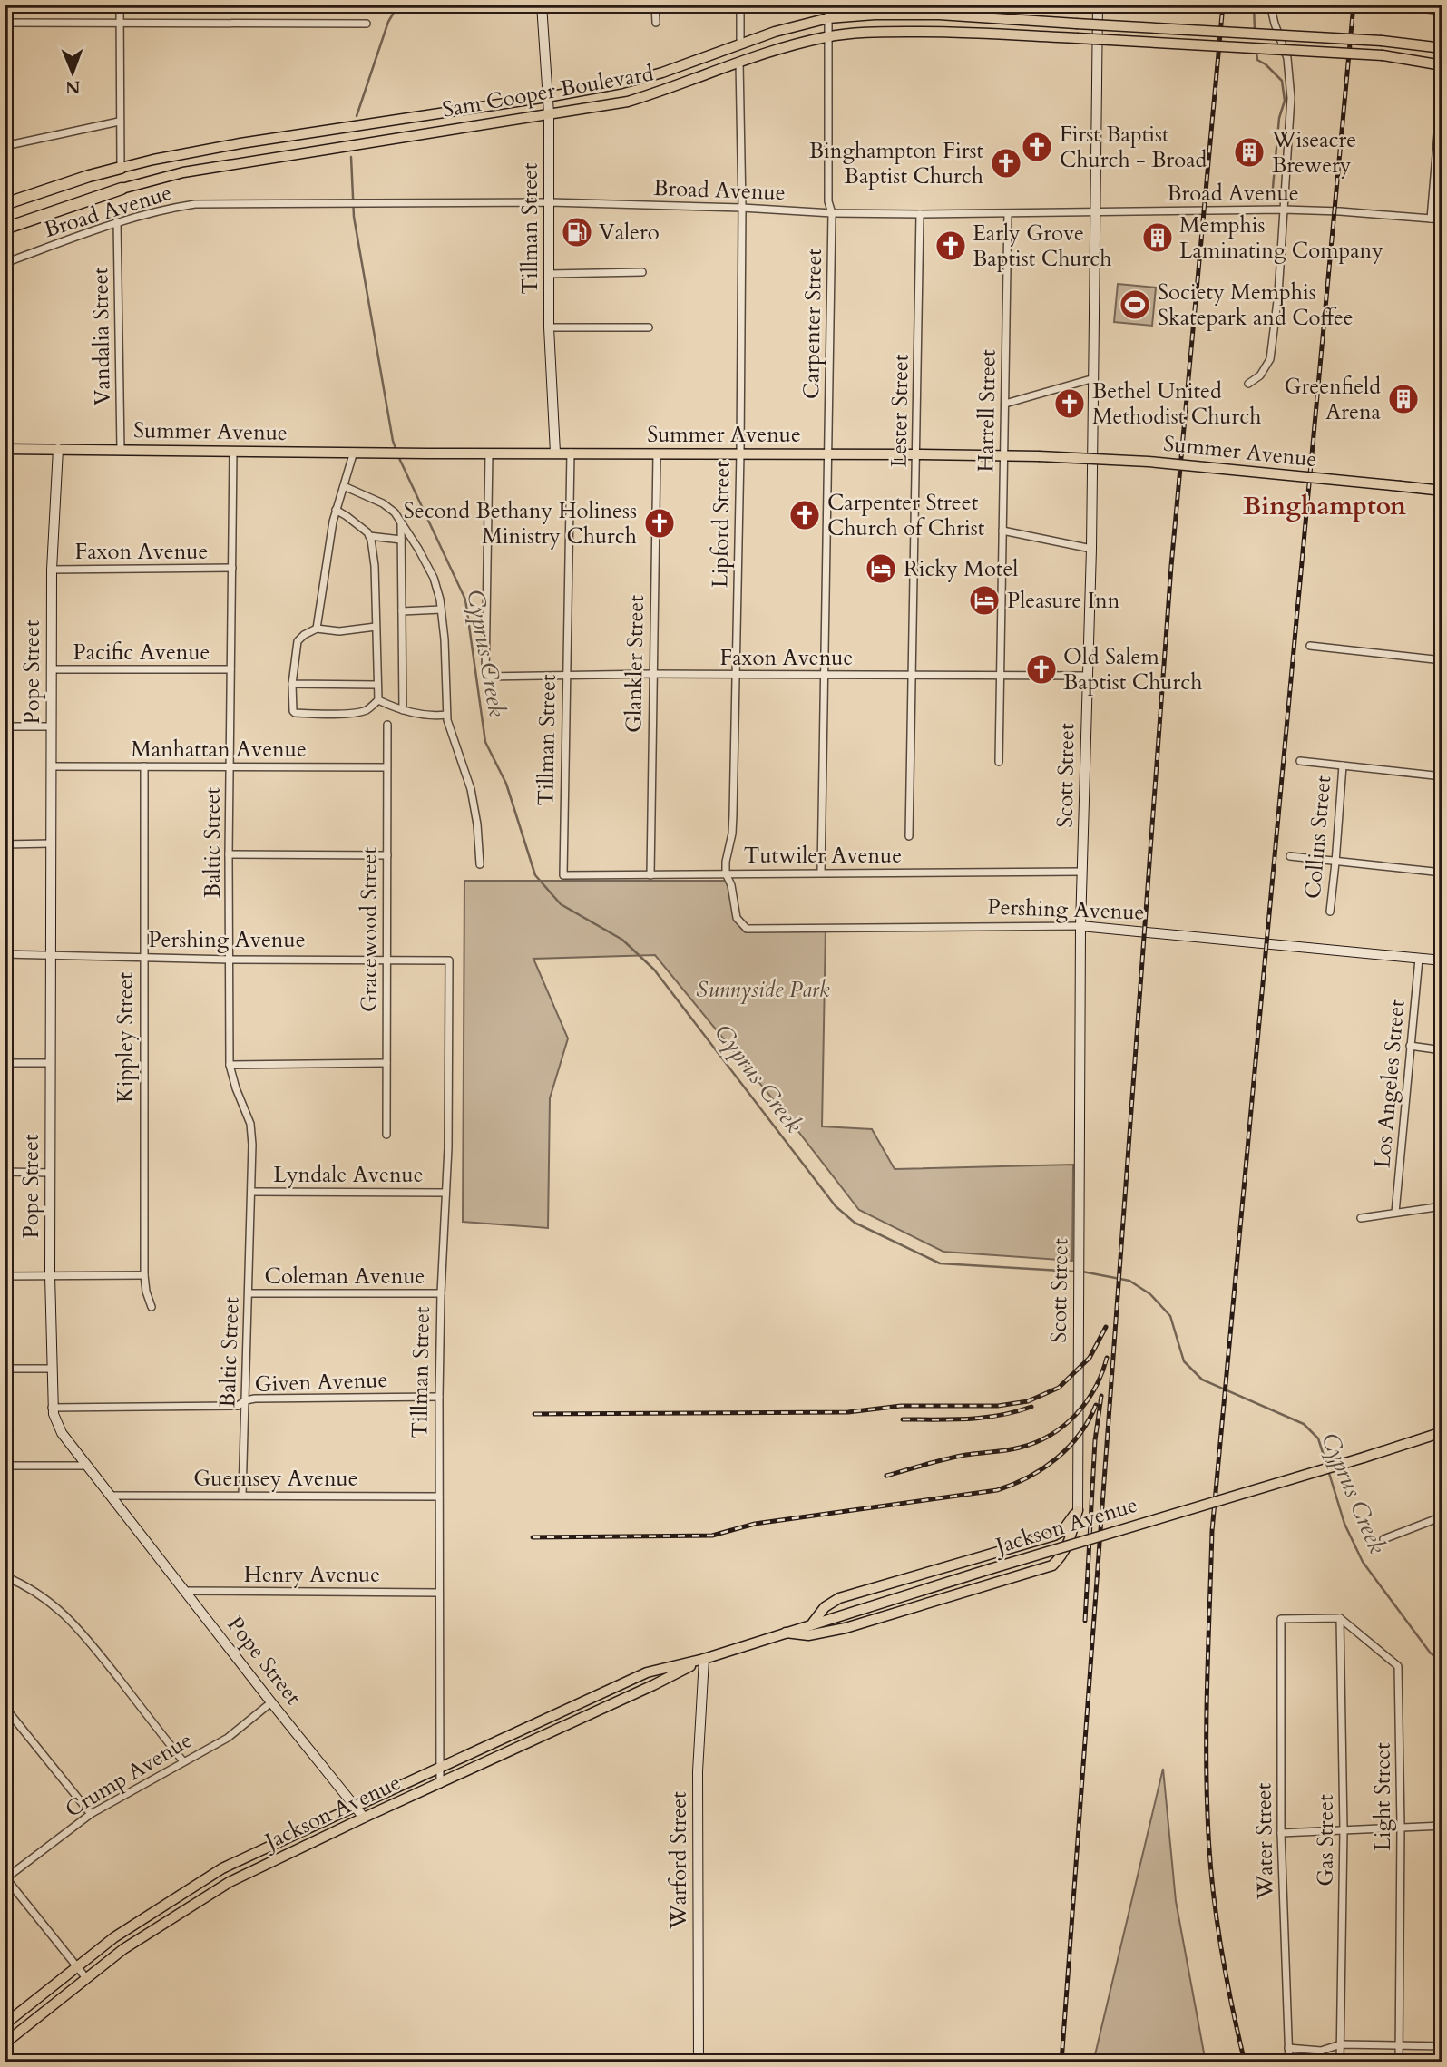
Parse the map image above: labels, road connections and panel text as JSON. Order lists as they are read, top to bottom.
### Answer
{
  "streets": {
    "highway": ["Sam Cooper Boulevard"],
    "main road": [
      "Tillman Street",
      "Summer Avenue",
      "Pope Street",
      "Scott Street",
      "Pershing Avenue",
      "Jackson Avenue",
      "Warford Street"
    ],
    "street": [
      "Broad Avenue",
      "Carpenter Street",
      "Vandalia Street",
      "Lester Street",
      "Harrell Street",
      "Lipford Street",
      "Faxon Avenue",
      "Pacific Avenue",
      "Glankler Street",
      "Manhattan Avenue",
      "Collins Street",
      "Baltic Street",
      "Tutwiler Avenue",
      "Gracewood Street",
      "Kippley Street",
      "Los Angeles Street",
      "Lyndale Avenue",
      "Coleman Avenue",
      "Given Avenue",
      "Guernsey Avenue",
      "Henry Avenue",
      "Crump Avenue",
      "Light Street",
      "Gas Street",
      "Water Street"
    ]
  },
  "crossings": [
    ["Sam Cooper Boulevard", "Tillman Street"],
    ["Sam Cooper Boulevard", "Carpenter Street"],
    ["Sam Cooper Boulevard", "Lipford Street"],
    ["Broad Avenue", "Tillman Street"],
    ["Broad Avenue", "Carpenter Street"],
    ["Broad Avenue", "Vandalia Street"],
    ["Broad Avenue", "Lester Street"],
    ["Broad Avenue", "Harrell Street"],
    ["Broad Avenue", "Lipford Street"],
    ["Broad Avenue", "Scott Street"],
    ["Tillman Street", "Summer Avenue"],
    ["Tillman Street", "Faxon Avenue"],
    ["Tillman Street", "Tutwiler Avenue"],
    ["Tillman Street", "Pershing Avenue"],
    ["Tillman Street", "Lyndale Avenue"],
    ["Tillman Street", "Coleman Avenue"],
    ["Tillman Street", "Given Avenue"],
    ["Tillman Street", "Guernsey Avenue"],
    ["Tillman Street", "Jackson Avenue"],
    ["Tillman Street", "Henry Avenue"],
    ["Carpenter Street", "Summer Avenue"],
    ["Carpenter Street", "Faxon Avenue"],
    ["Carpenter Street", "Tutwiler Avenue"],
    ["Vandalia Street", "Summer Avenue"],
    ["Lester Street", "Summer Avenue"],
    ["Lester Street", "Faxon Avenue"],
    ["Harrell Street", "Summer Avenue"],
    ["Harrell Street", "Faxon Avenue"],
    ["Summer Avenue", "Lipford Street"],
    ["Summer Avenue", "Faxon Avenue"],
    ["Summer Avenue", "Glankler Street"],
    ["Summer Avenue", "Pope Street"],
    ["Summer Avenue", "Baltic Street"],
    ["Lipford Street", "Faxon Avenue"],
    ["Lipford Street", "Tutwiler Avenue"],
    ["Lipford Street", "Pershing Avenue"],
    ["Faxon Avenue", "Glankler Street"],
    ["Faxon Avenue", "Pope Street"],
    ["Faxon Avenue", "Scott Street"],
    ["Faxon Avenue", "Baltic Street"],
    ["Pacific Avenue", "Pope Street"],
    ["Pacific Avenue", "Baltic Street"],
    ["Glankler Street", "Tutwiler Avenue"],
    ["Pope Street", "Manhattan Avenue"],
    ["Pope Street", "Pershing Avenue"],
    ["Pope Street", "Given Avenue"],
    ["Pope Street", "Guernsey Avenue"],
    ["Pope Street", "Jackson Avenue"],
    ["Pope Street", "Henry Avenue"],
    ["Pope Street", "Crump Avenue"],
    ["Manhattan Avenue", "Baltic Street"],
    ["Manhattan Avenue", "Gracewood Street"],
    ["Manhattan Avenue", "Kippley Street"],
    ["Scott Street", "Tutwiler Avenue"],
    ["Scott Street", "Pershing Avenue"],
    ["Baltic Street", "Pershing Avenue"],
    ["Baltic Street", "Lyndale Avenue"],
    ["Baltic Street", "Coleman Avenue"],
    ["Baltic Street", "Given Avenue"],
    ["Baltic Street", "Guernsey Avenue"],
    ["Tutwiler Avenue", "Pershing Avenue"],
    ["Pershing Avenue", "Gracewood Street"],
    ["Pershing Avenue", "Kippley Street"],
    ["Pershing Avenue", "Los Angeles Street"],
    ["Jackson Avenue", "Warford Street"],
    ["Light Street", "Gas Street"],
    ["Light Street", "Water Street"],
    ["Gas Street", "Water Street"]
  ],
  "districts": ["Binghampton"],
  "water": ["Cyprus Creek"],
  "parks": ["Sunnyside Park"],
  "places": {
    "church": [
      "First Baptist Church - Broad",
      "Binghampton First Baptist Church",
      "Early Grove Baptist Church",
      "Bethel United Methodist Church",
      "Carpenter Street Church of Christ",
      "Second Bethany Holiness Ministry Church",
      "Old Salem Baptist Church"
    ],
    "building": ["Wiseacre Brewery", "Memphis Laminating Company", "Greenfield Arena"],
    "fuel station": ["Valero"],
    "sports": ["Society Memphis Skatepark and Coffee"],
    "hotel": ["Ricky Motel", "Pleasure Inn"]
  },
  "north": "bottom"
}
